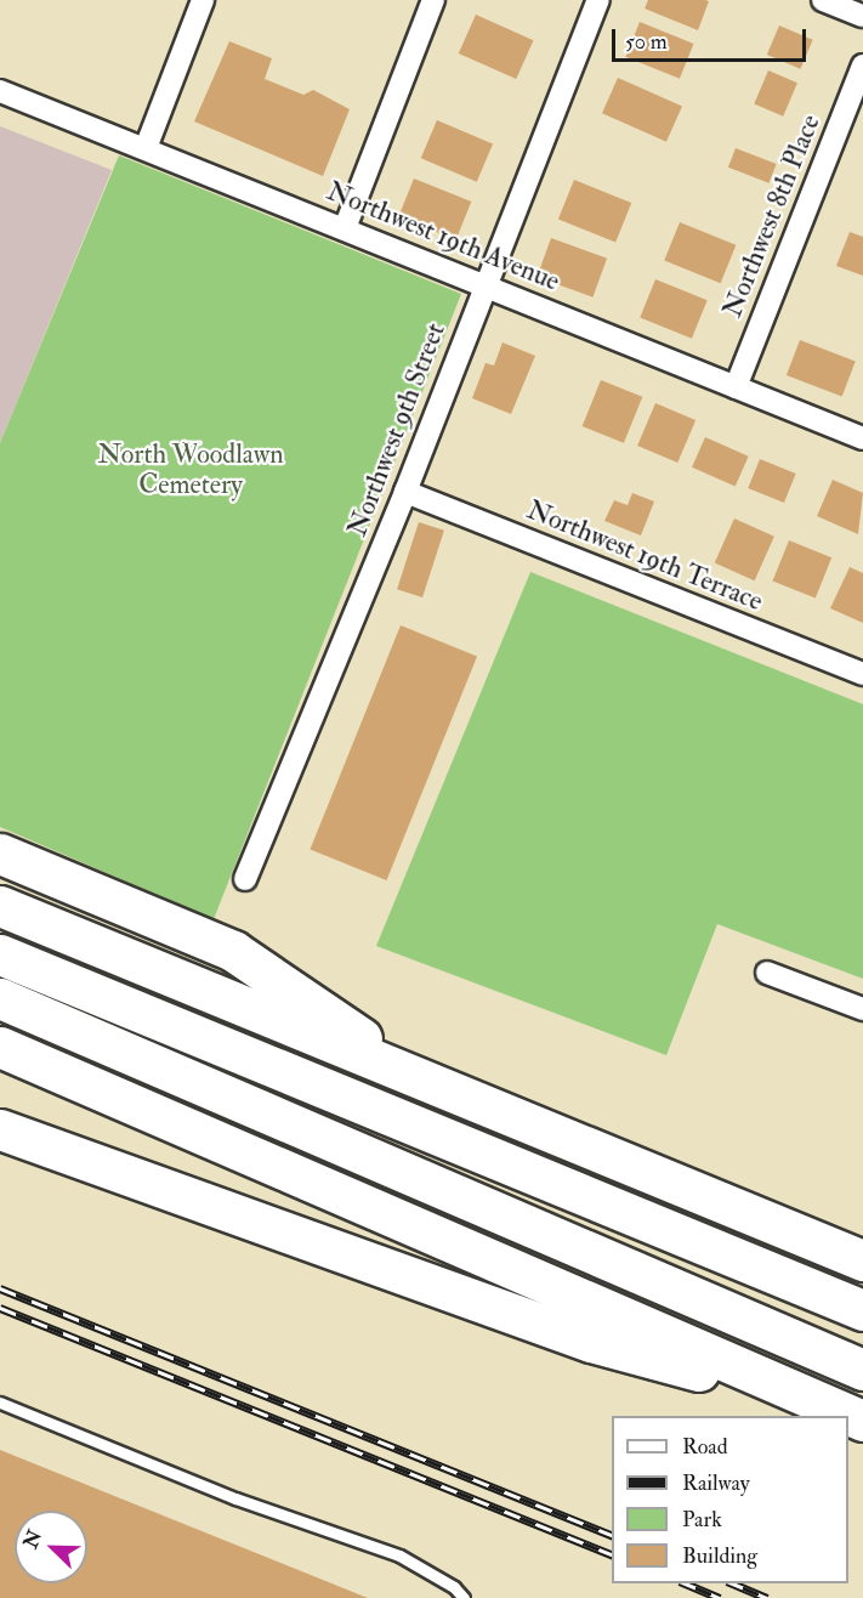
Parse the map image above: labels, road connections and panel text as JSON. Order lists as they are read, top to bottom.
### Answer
{
  "streets": {
    "street": [
      "Northwest 8th Place",
      "Northwest 19th Avenue",
      "Northwest 9th Street",
      "Northwest 19th Terrace"
    ]
  },
  "crossings": [
    ["Northwest 8th Place", "Northwest 19th Avenue"],
    ["Northwest 19th Avenue", "Northwest 9th Street"],
    ["Northwest 9th Street", "Northwest 19th Terrace"]
  ],
  "parks": ["North Woodlawn Cemetery"],
  "legend": [
    "Road",
    "Railway",
    "Park",
    "Building"
  ],
  "scale_bar": "50 m",
  "north": "top left"
}
